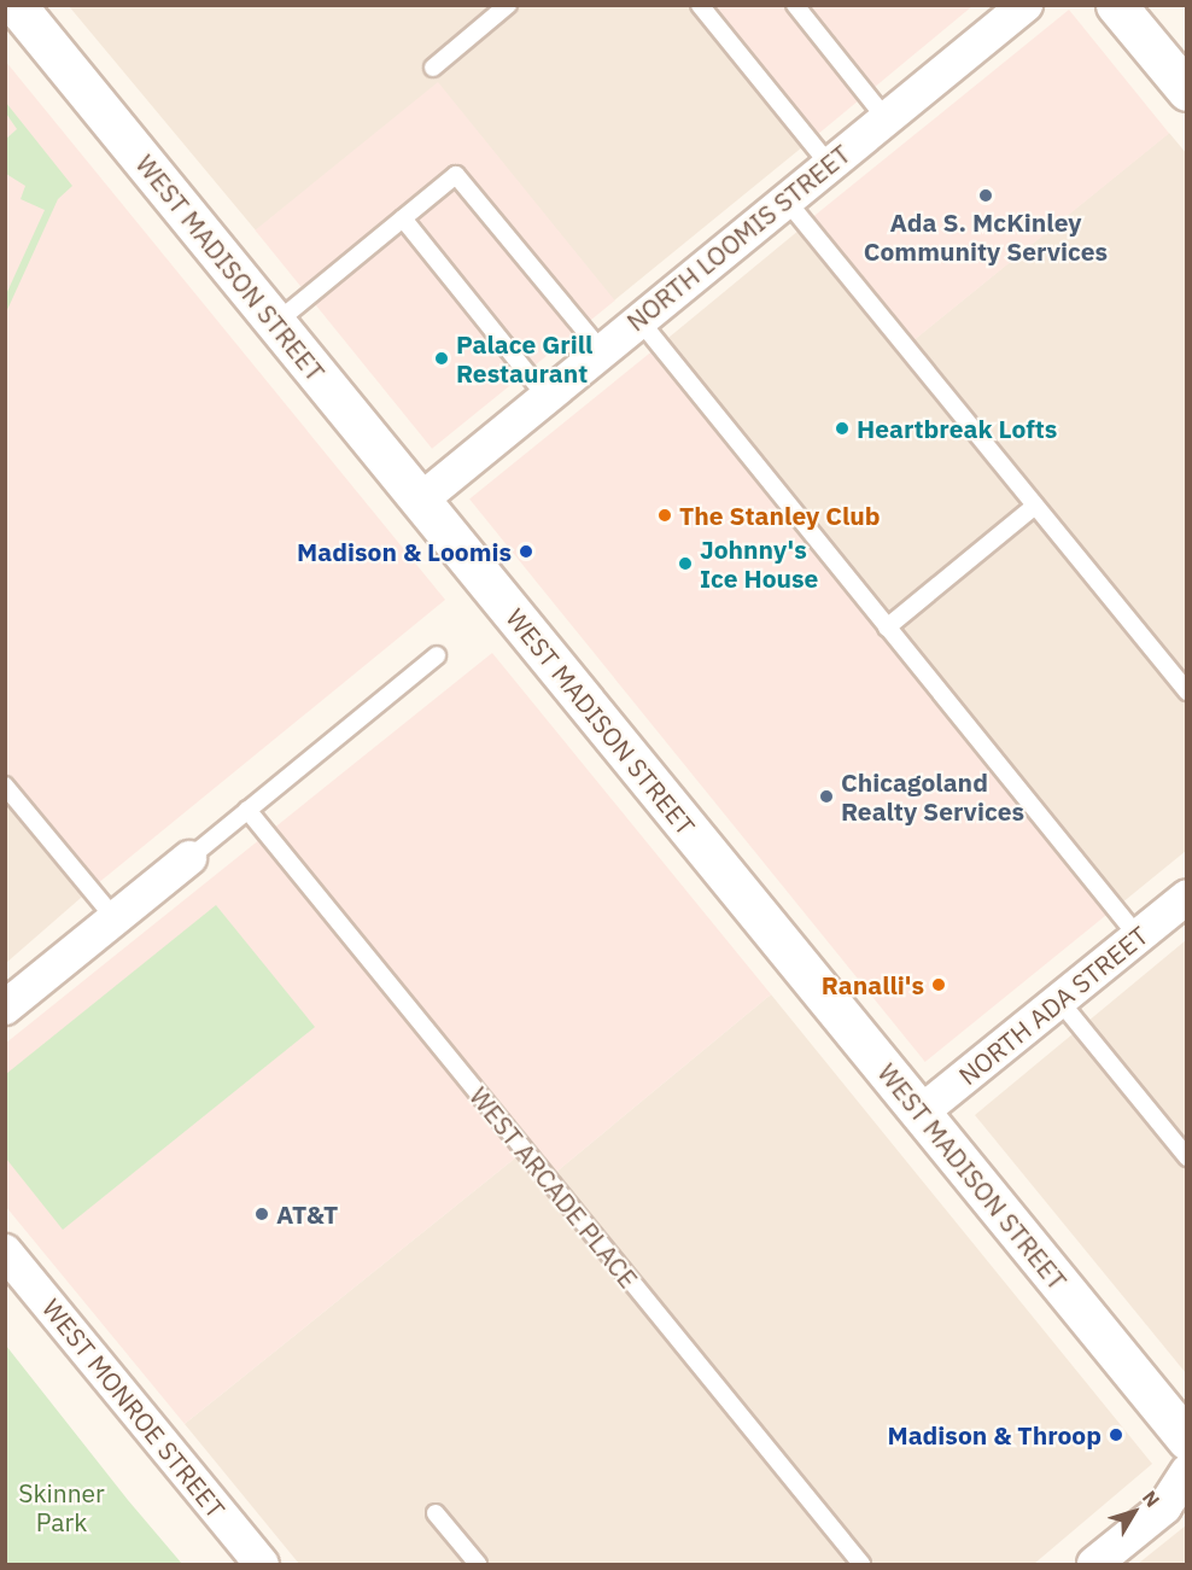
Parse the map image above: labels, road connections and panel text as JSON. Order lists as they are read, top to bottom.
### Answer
{
  "streets": {
    "main road": ["WEST MADISON STREET"],
    "street": ["NORTH LOOMIS STREET", "NORTH ADA STREET", "WEST MONROE STREET"],
    "lane": ["WEST ARCADE PLACE"]
  },
  "crossings": [
    ["NORTH LOOMIS STREET", "WEST MADISON STREET"],
    ["WEST MADISON STREET", "NORTH ADA STREET"]
  ],
  "parks": ["Skinner Park"],
  "places": [
    "Ada S. McKinley Community Services",
    "Palace Grill Restaurant",
    "Heartbreak Lofts",
    "The Stanley Club",
    "Madison & Loomis",
    "Johnny's Ice House",
    "Chicagoland Realty Services",
    "Ranalli's",
    "AT&T",
    "Madison & Throop"
  ],
  "north": "top right"
}
